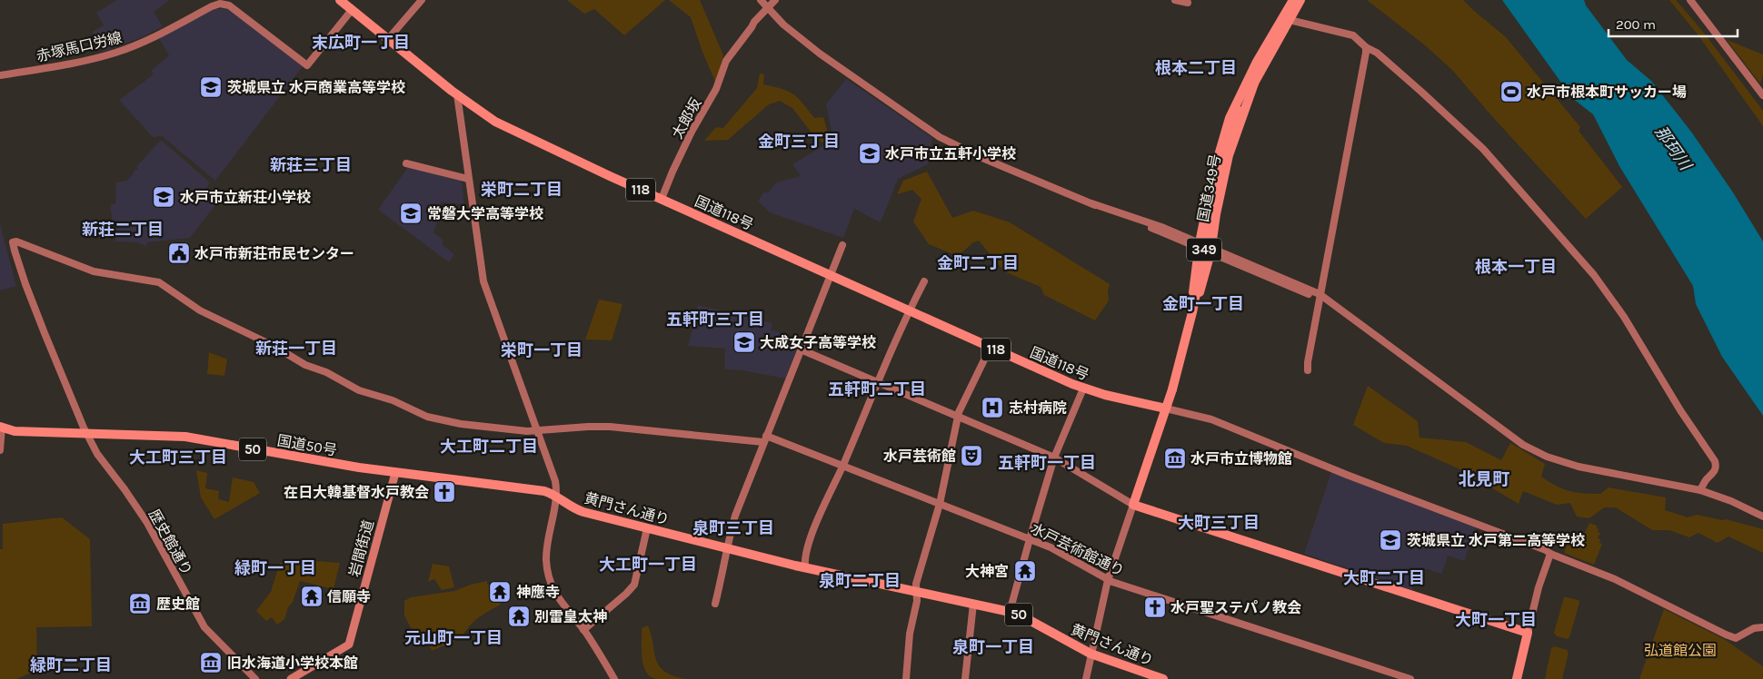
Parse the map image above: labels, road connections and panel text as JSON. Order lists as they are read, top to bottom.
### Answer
{
  "streets": {
    "highway": [
      "国道349号",
      "118",
      "国道118号",
      "349",
      "国道50号",
      "50",
      "黄門さん通り"
    ],
    "main road": ["岩間街道"],
    "street": [
      "赤塚馬口労線",
      "太郎坂",
      "歴史館通り",
      "水戸芸術館通り"
    ]
  },
  "crossings": [
    ["赤塚馬口労線", "118"],
    ["太郎坂", "国道118号"],
    ["国道349号", "国道118号"],
    ["118", "国道118号"],
    ["国道50号", "黄門さん通り"],
    ["国道50号", "歴史館通り"],
    ["国道50号", "岩間街道"],
    ["歴史館通り", "水戸芸術館通り"]
  ],
  "districts": [
    "末広町一丁目",
    "根本二丁目",
    "金町三丁目",
    "新荘三丁目",
    "栄町二丁目",
    "新荘二丁目",
    "金町二丁目",
    "根本一丁目",
    "金町一丁目",
    "五軒町三丁目",
    "新荘一丁目",
    "栄町一丁目",
    "五軒町二丁目",
    "大工町二丁目",
    "大工町三丁目",
    "五軒町一丁目",
    "北見町",
    "大町三丁目",
    "泉町三丁目",
    "大工町一丁目",
    "緑町一丁目",
    "大町二丁目",
    "泉町二丁目",
    "大町一丁目",
    "元山町一丁目",
    "泉町一丁目",
    "緑町二丁目"
  ],
  "water": ["那珂川"],
  "parks": ["弘道館公園"],
  "places": {
    "school or university": [
      "茨城県立 水戸商業高等学校",
      "水戸市立五軒小学校",
      "水戸市立新荘小学校",
      "常磐大学高等学校",
      "大成女子高等学校",
      "茨城県立 水戸第二高等学校"
    ],
    "sports": ["水戸市根本町サッカー場"],
    "public building": ["水戸市新荘市民センター"],
    "hospital": ["志村病院"],
    "theatre": ["水戸芸術館"],
    "museum": ["水戸市立博物館", "歴史館", "旧水海道小学校本館"],
    "church": ["在日大韓基督水戸教会", "水戸聖ステパノ教会"],
    "temple": [
      "大神宮",
      "神應寺",
      "信願寺",
      "別雷皇太神"
    ]
  },
  "scale_bar": "200 m"
}
